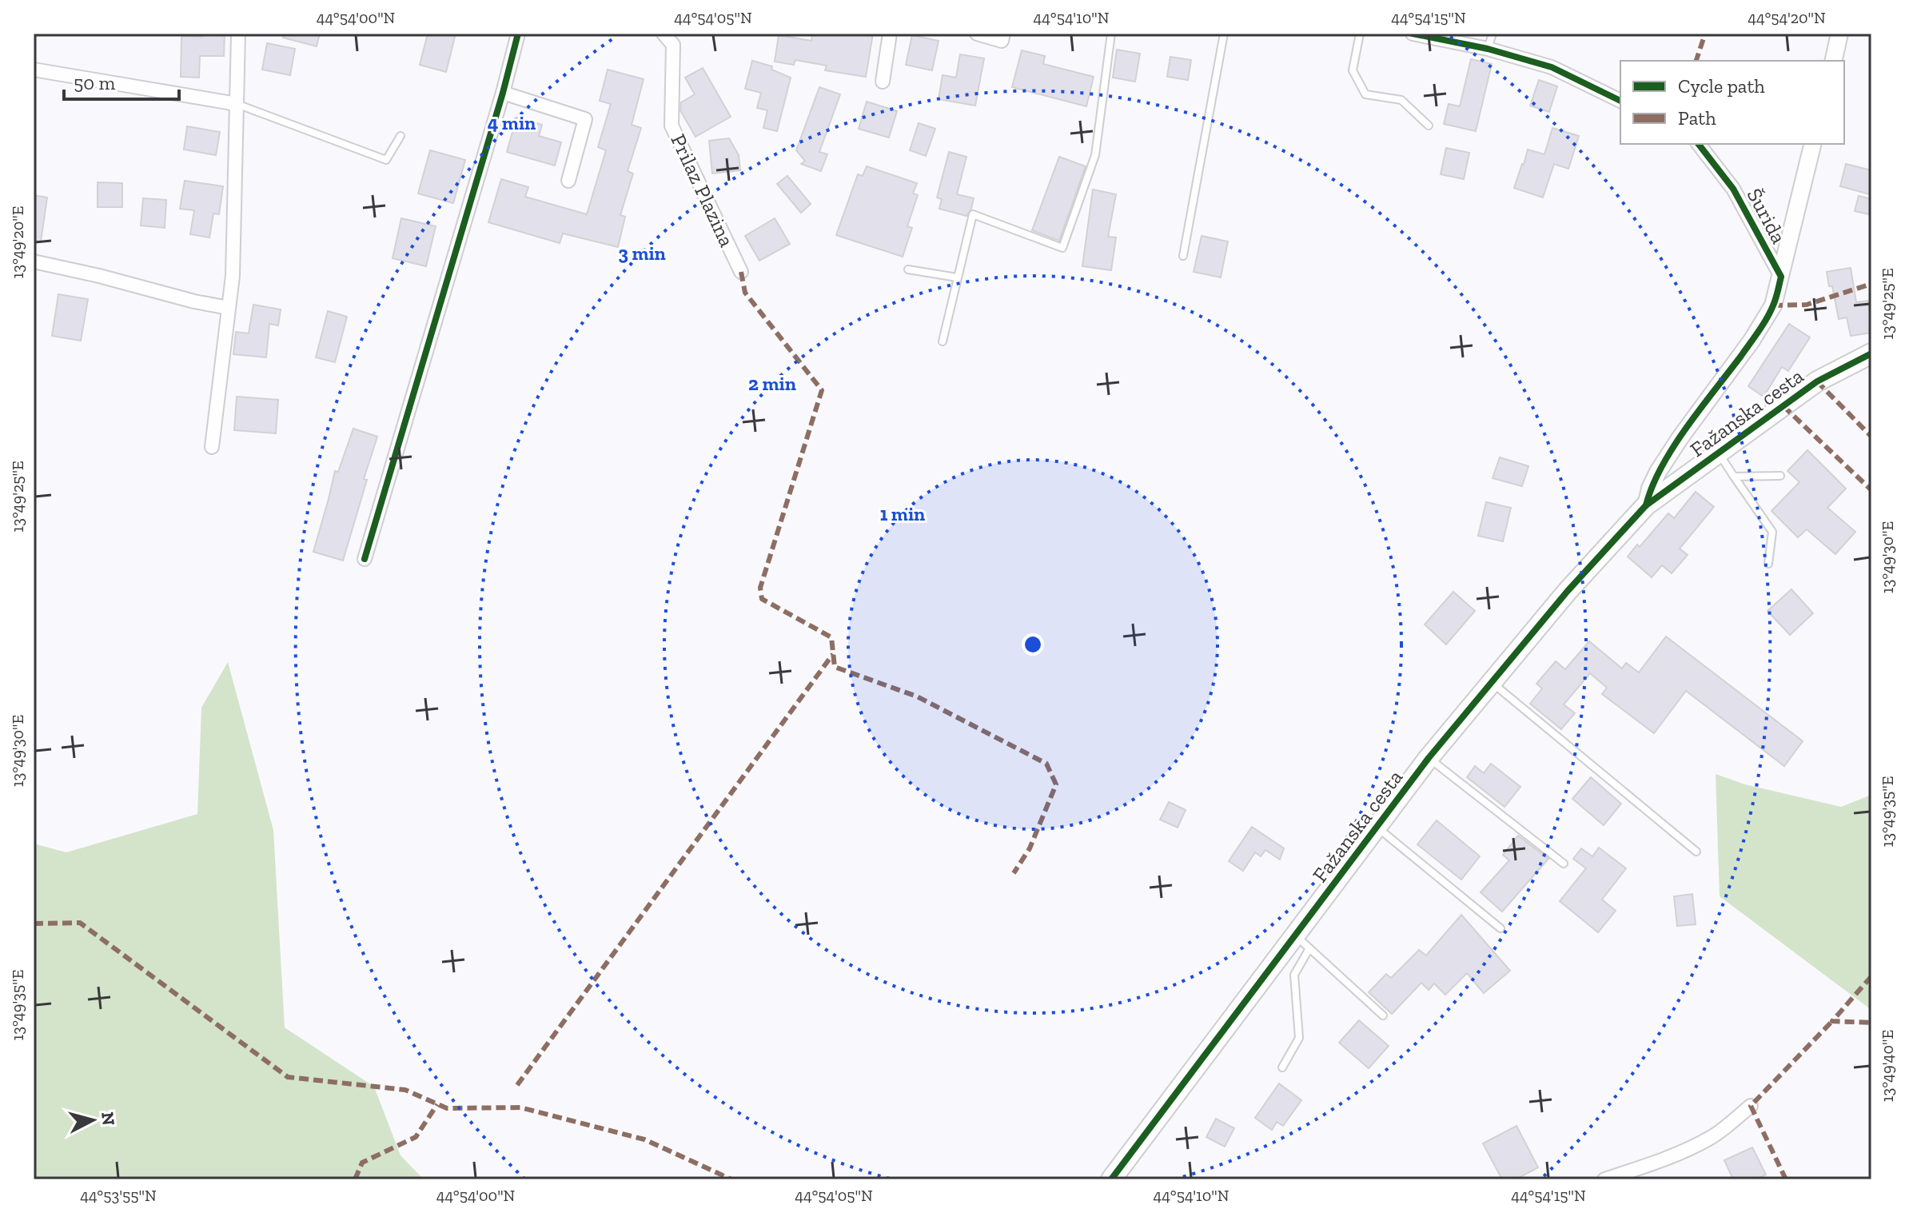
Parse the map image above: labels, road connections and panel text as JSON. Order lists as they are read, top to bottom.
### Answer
{
  "streets": {
    "main road": ["Fažanska cesta"],
    "street": ["Prilaz Plazina", "Šurida"]
  },
  "crossings": [
    ["Šurida", "Fažanska cesta"]
  ],
  "legend": ["Cycle path", "Path"],
  "scale_bar": "50 m",
  "north": "right",
  "coordinates": [
    "44°54'00\"N",
    "44°54'05\"N",
    "44°54'10\"N",
    "44°54'15\"N",
    "44°54'20\"N",
    "13°49'20\"E",
    "13°49'25\"E",
    "13°49'30\"E",
    "13°49'35\"E",
    "13°49'40\"E",
    "44°53'55\"N"
  ],
  "rings": [
    "4 min",
    "3 min",
    "2 min",
    "1 min"
  ]
}
